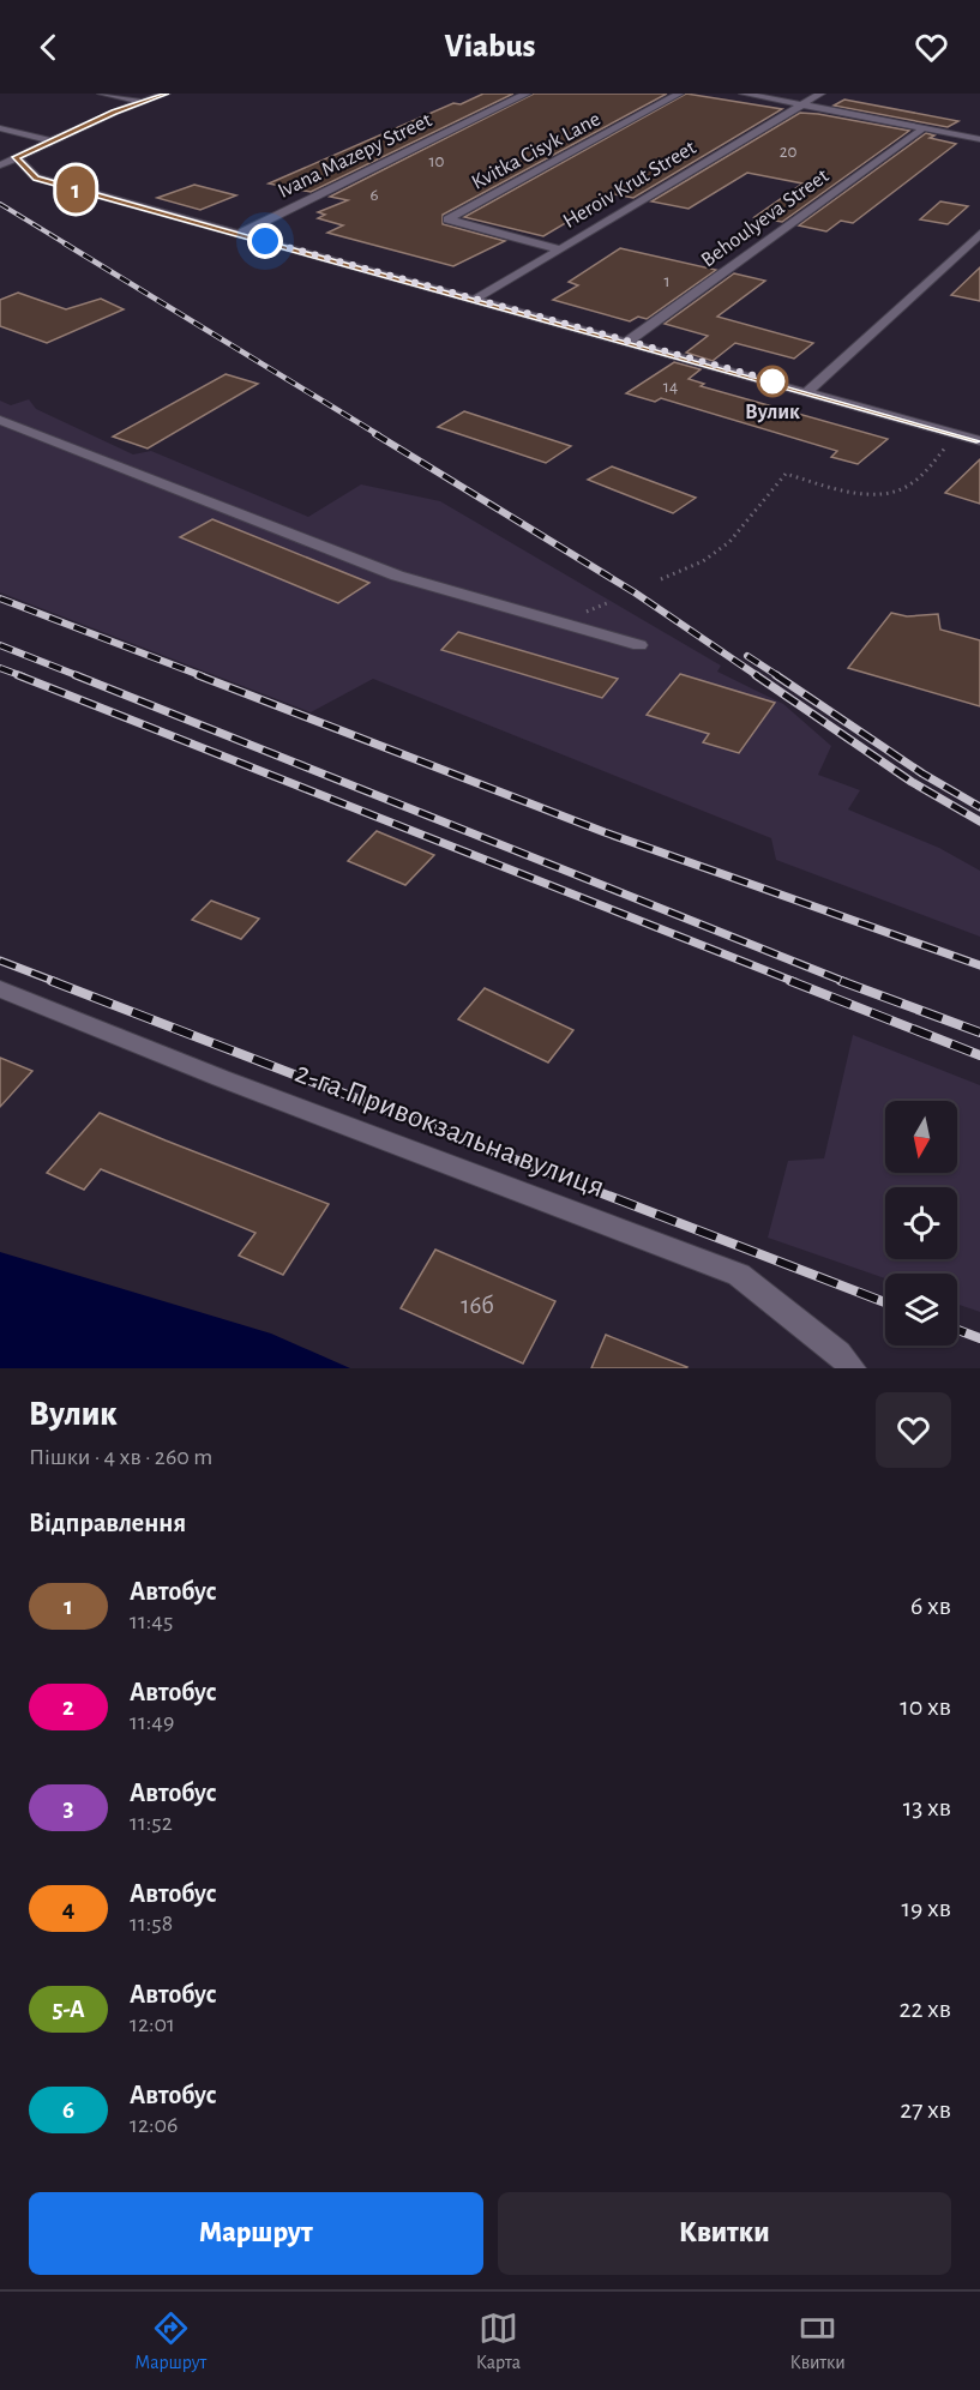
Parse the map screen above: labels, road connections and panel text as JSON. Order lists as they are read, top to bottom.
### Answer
{
  "streets": {
    "street": [
      "Kvitka Cisyk Lane",
      "Ivana Mazepy Street",
      "Heroiv Krut Street",
      "Behoulyeva Street",
      "2-га Привокзальна вулиця"
    ]
  },
  "crossings": [
    ["Kvitka Cisyk Lane", "Heroiv Krut Street"]
  ],
  "places": ["Вулик"],
  "lines": ["bus line 1"],
  "house_numbers": [
    "20",
    "10",
    "6",
    "1",
    "14",
    "16б"
  ],
  "north": "bottom",
  "page": {
    "header": "Viabus",
    "on_map": "1",
    "heading": [
      ["Вулик", "Пішки · 4 хв · 260 m"],
      "Відправлення"
    ],
    "list": [
      {
        "mark": "1",
        "name": "Автобус",
        "note": "11:45",
        "value": "6 хв"
      },
      {
        "mark": "2",
        "name": "Автобус",
        "note": "11:49",
        "value": "10 хв"
      },
      {
        "mark": "3",
        "name": "Автобус",
        "note": "11:52",
        "value": "13 хв"
      },
      {
        "mark": "4",
        "name": "Автобус",
        "note": "11:58",
        "value": "19 хв"
      },
      {
        "mark": "5-А",
        "name": "Автобус",
        "note": "12:01",
        "value": "22 хв"
      },
      {
        "mark": "6",
        "name": "Автобус",
        "note": "12:06",
        "value": "27 хв"
      }
    ],
    "buttons": ["Маршрут", "Квитки"],
    "tabs": ["Маршрут", "Карта", "Квитки"]
  }
}
